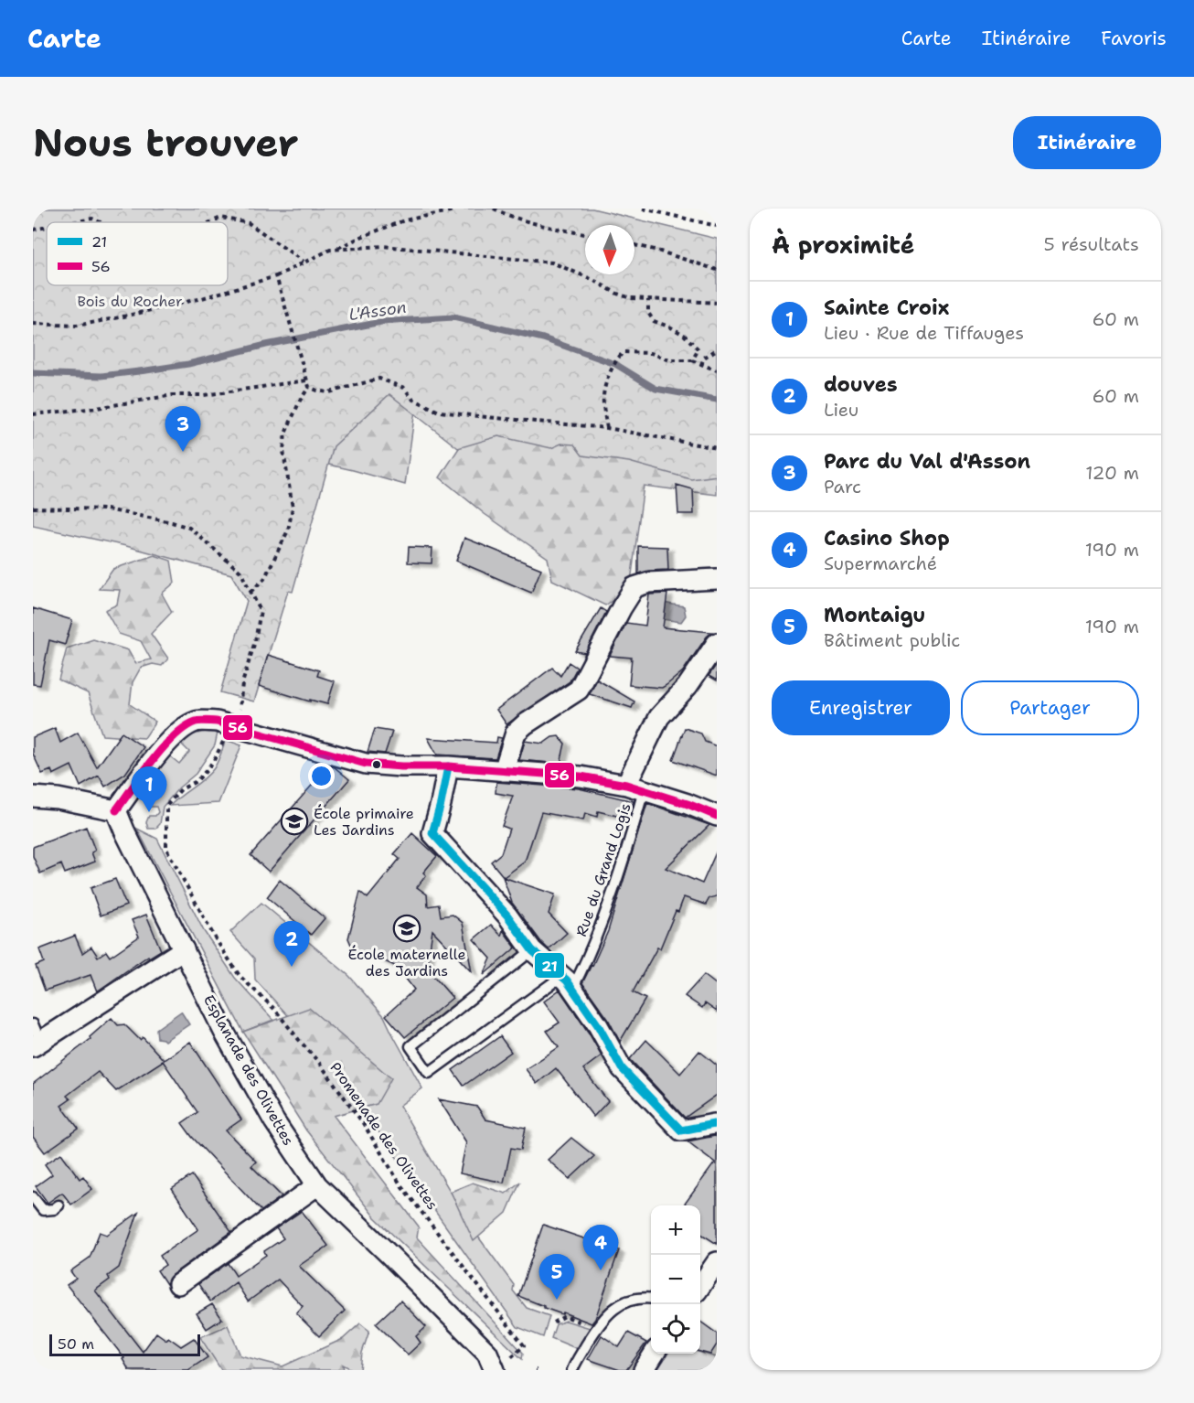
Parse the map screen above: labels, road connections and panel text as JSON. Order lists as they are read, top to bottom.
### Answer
{
  "streets": {
    "street": ["Esplanade des Olivettes"],
    "lane": ["Rue du Grand Logis"],
    "path": ["Promenade des Olivettes"]
  },
  "crossings": [
    ["Esplanade des Olivettes", "Promenade des Olivettes"]
  ],
  "water": ["L'Asson"],
  "parks": ["Bois du Rocher"],
  "places": {
    "school or university": ["École primaire Les Jardins", "École maternelle des Jardins"]
  },
  "lines": ["transit line 56", "transit line 21"],
  "legend": ["21", "56"],
  "scale_bar": "50 m",
  "north": "bottom",
  "page": {
    "header": "Carte",
    "nav": ["Carte", "Itinéraire", "Favoris"],
    "buttons": [
      "Itinéraire",
      ["Enregistrer", "Partager"]
    ],
    "title": "Nous trouver",
    "heading": ["À proximité", "5 résultats"],
    "list": [
      {
        "mark": "1",
        "name": "Sainte Croix",
        "note": "Lieu · Rue de Tiffauges",
        "value": "60 m"
      },
      {
        "mark": "2",
        "name": "douves",
        "note": "Lieu",
        "value": "60 m"
      },
      {
        "mark": "3",
        "name": "Parc du Val d'Asson",
        "note": "Parc",
        "value": "120 m"
      },
      {
        "mark": "4",
        "name": "Casino Shop",
        "note": "Supermarché",
        "value": "190 m"
      },
      {
        "mark": "5",
        "name": "Montaigu",
        "note": "Bâtiment public",
        "value": "190 m"
      }
    ],
    "pins": [
      "3",
      "1",
      "2",
      "4",
      "5"
    ],
    "map_buttons": ["+", "−"],
    "scale": "50 m"
  }
}
